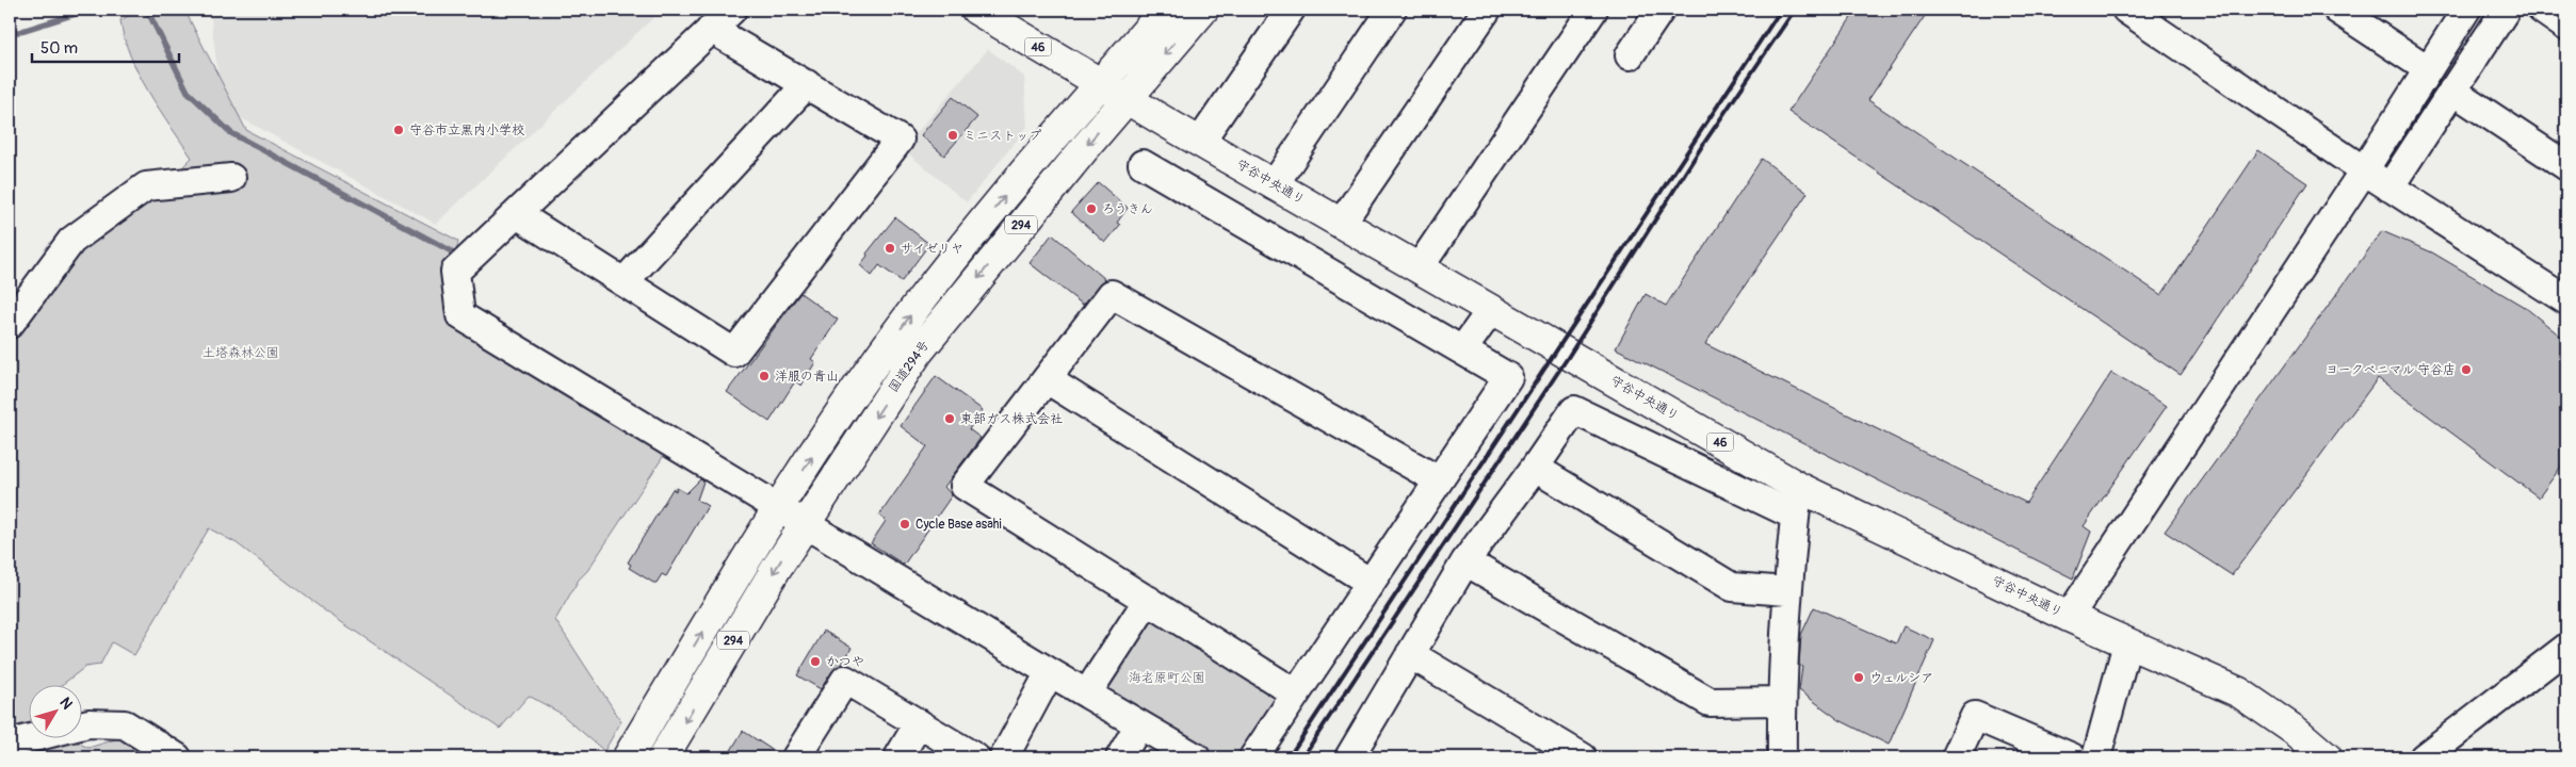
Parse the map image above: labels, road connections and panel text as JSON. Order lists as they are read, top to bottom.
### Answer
{
  "streets": {
    "main road": [
      "46",
      "守谷中央通り",
      "294",
      "国道294号"
    ]
  },
  "crossings": [
    ["守谷中央通り", "294"],
    ["守谷中央通り", "国道294号"]
  ],
  "parks": ["土塔森林公園", "海老原町公園"],
  "places": [
    "守谷市立黒内小学校",
    "ミニストップ",
    "ろうきん",
    "サイゼリヤ",
    "ヨークベニマル 守谷店",
    "洋服の青山",
    "東部ガス株式会社",
    "Cycle Base asahi",
    "かつや",
    "ウェルシア"
  ],
  "scale_bar": "50 m",
  "north": "top right"
}
